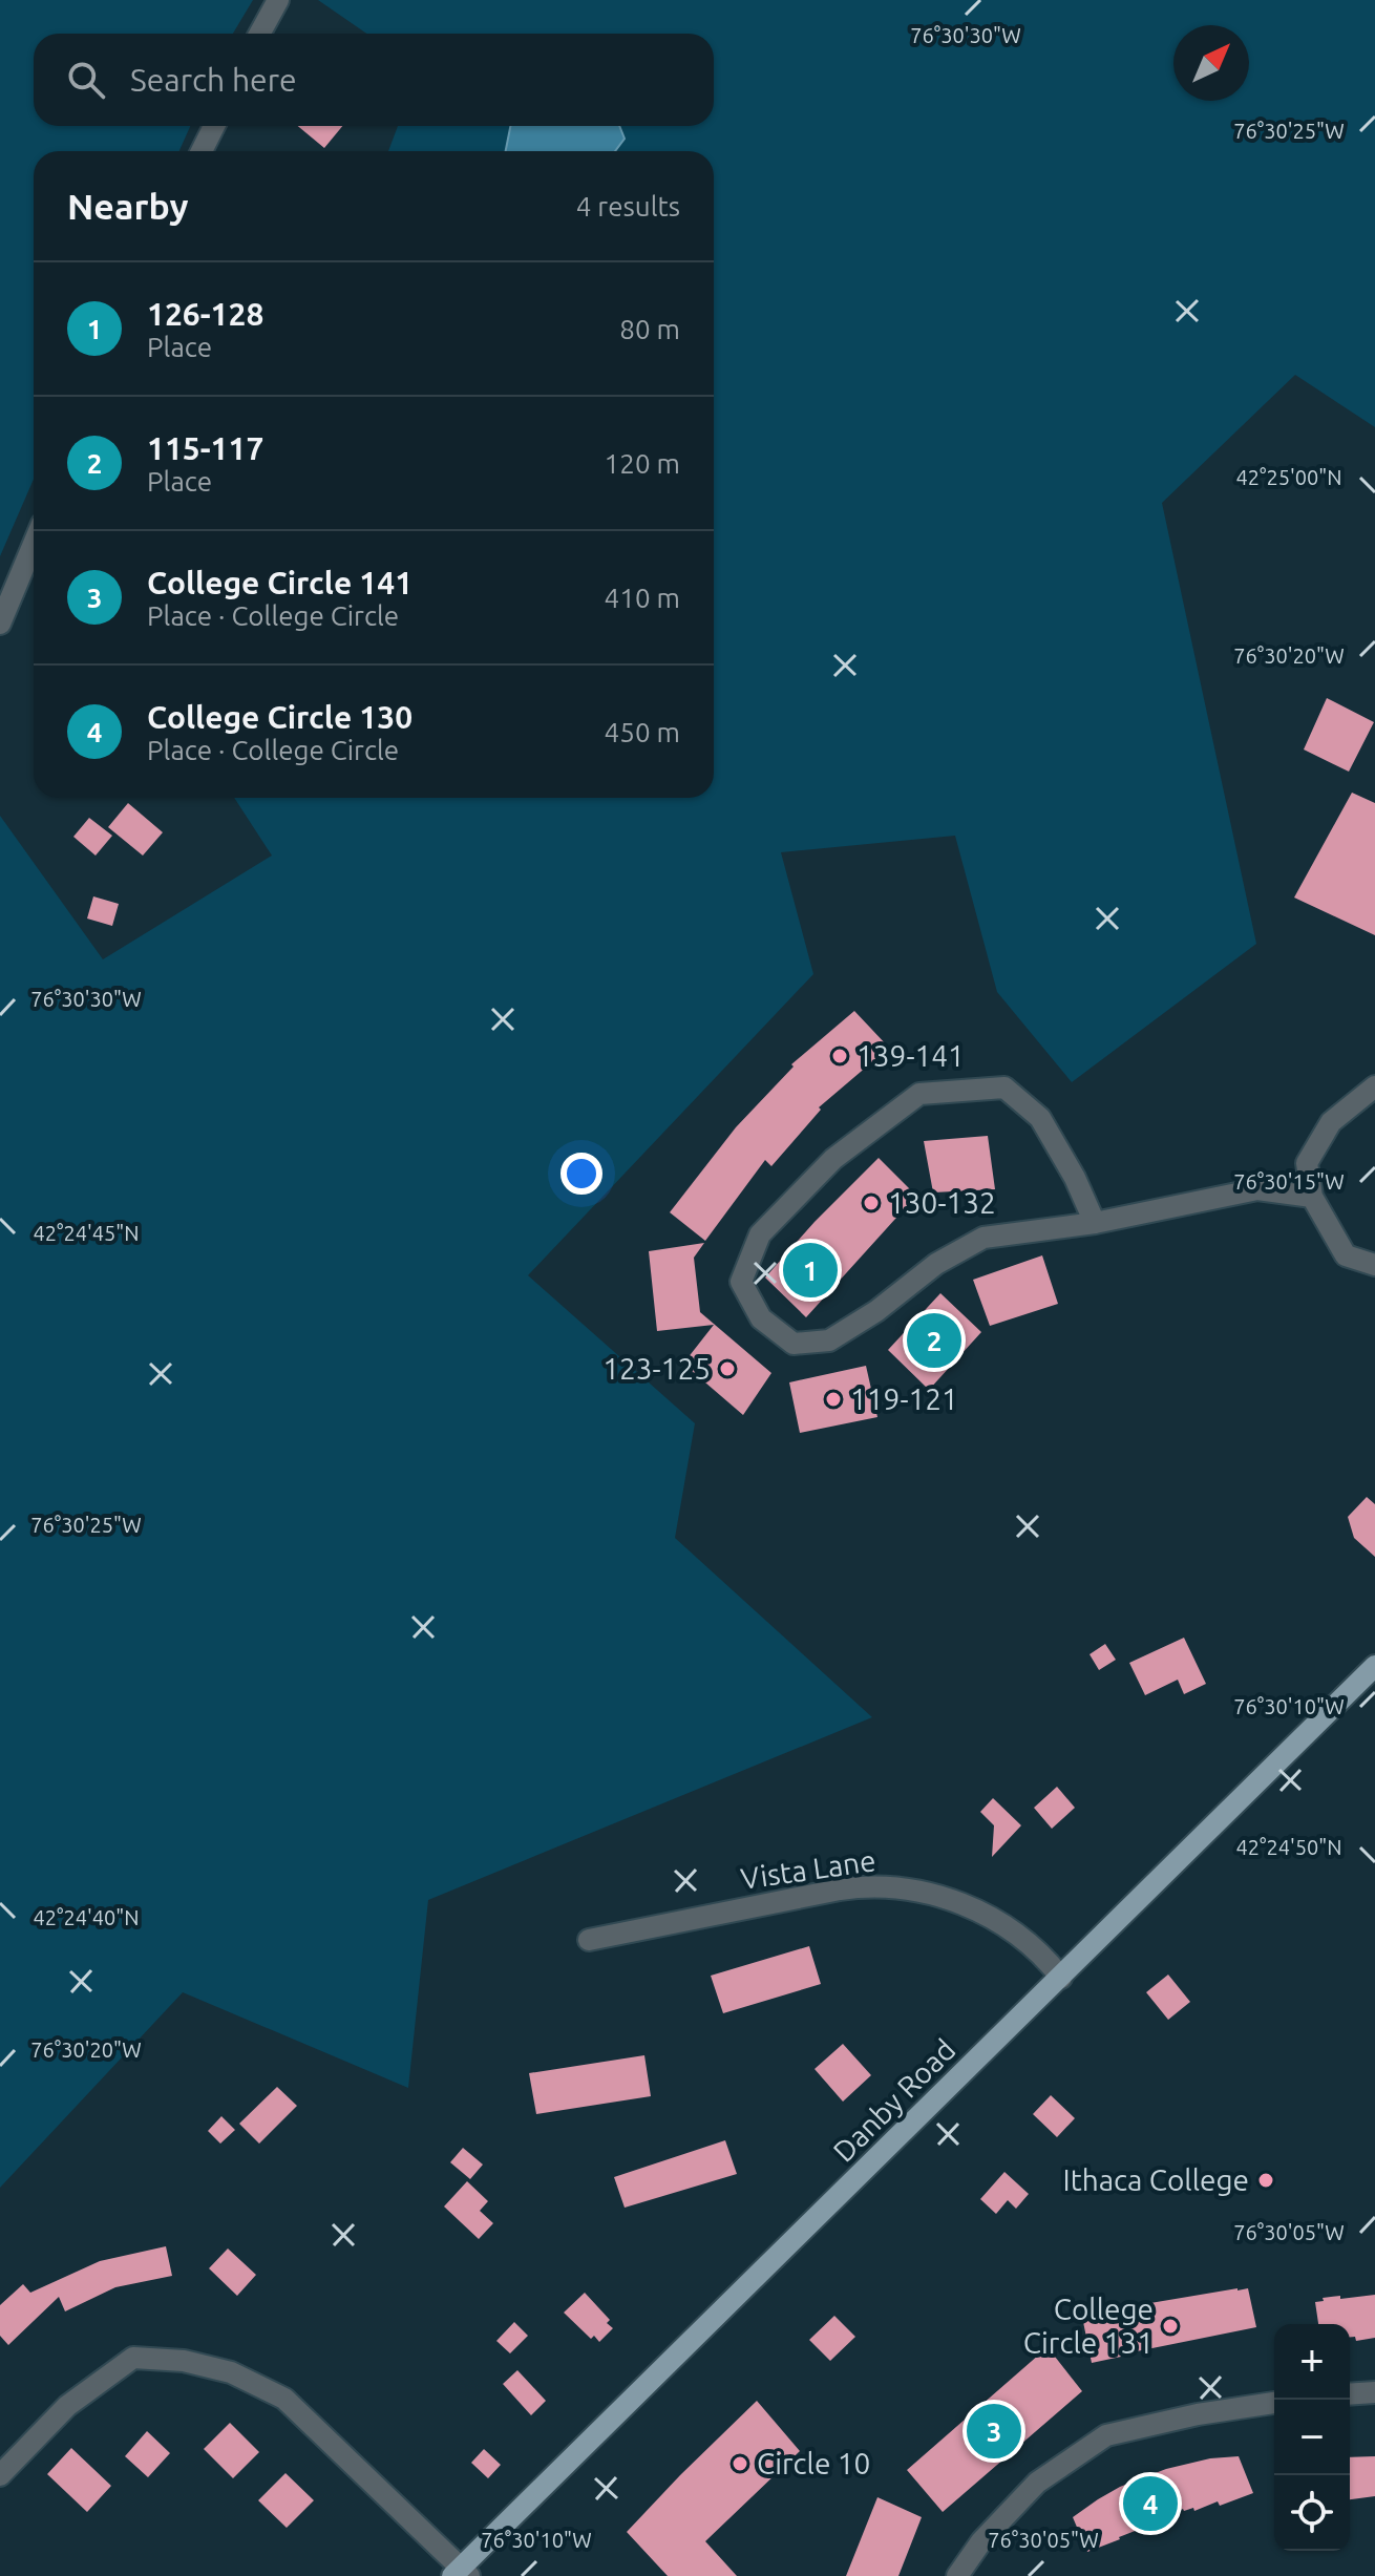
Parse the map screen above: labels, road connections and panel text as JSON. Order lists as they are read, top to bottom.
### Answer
{
  "streets": {
    "main road": ["Danby Road"],
    "street": ["Vista Lane"]
  },
  "crossings": [
    ["Vista Lane", "Danby Road"]
  ],
  "places": [
    "139-141",
    "130-132",
    "123-125",
    "119-121",
    "Ithaca College",
    "College Circle 131",
    "Circle 10"
  ],
  "north": "top right",
  "page": {
    "search": "Search here",
    "heading": ["Nearby", "4 results"],
    "list": [
      {
        "mark": "1",
        "name": "126-128",
        "note": "Place",
        "value": "80 m"
      },
      {
        "mark": "2",
        "name": "115-117",
        "note": "Place",
        "value": "120 m"
      },
      {
        "mark": "3",
        "name": "College Circle 141",
        "note": "Place · College Circle",
        "value": "410 m"
      },
      {
        "mark": "4",
        "name": "College Circle 130",
        "note": "Place · College Circle",
        "value": "450 m"
      }
    ],
    "pins": [
      "1",
      "2",
      "3",
      "4"
    ],
    "map_buttons": ["+", "−"]
  },
  "coordinates": [
    "76°30'30\"W",
    "76°30'25\"W",
    "42°25'00\"N",
    "76°30'20\"W",
    "76°30'15\"W",
    "42°24'45\"N",
    "76°30'10\"W",
    "42°24'50\"N",
    "42°24'40\"N",
    "76°30'05\"W"
  ]
}
